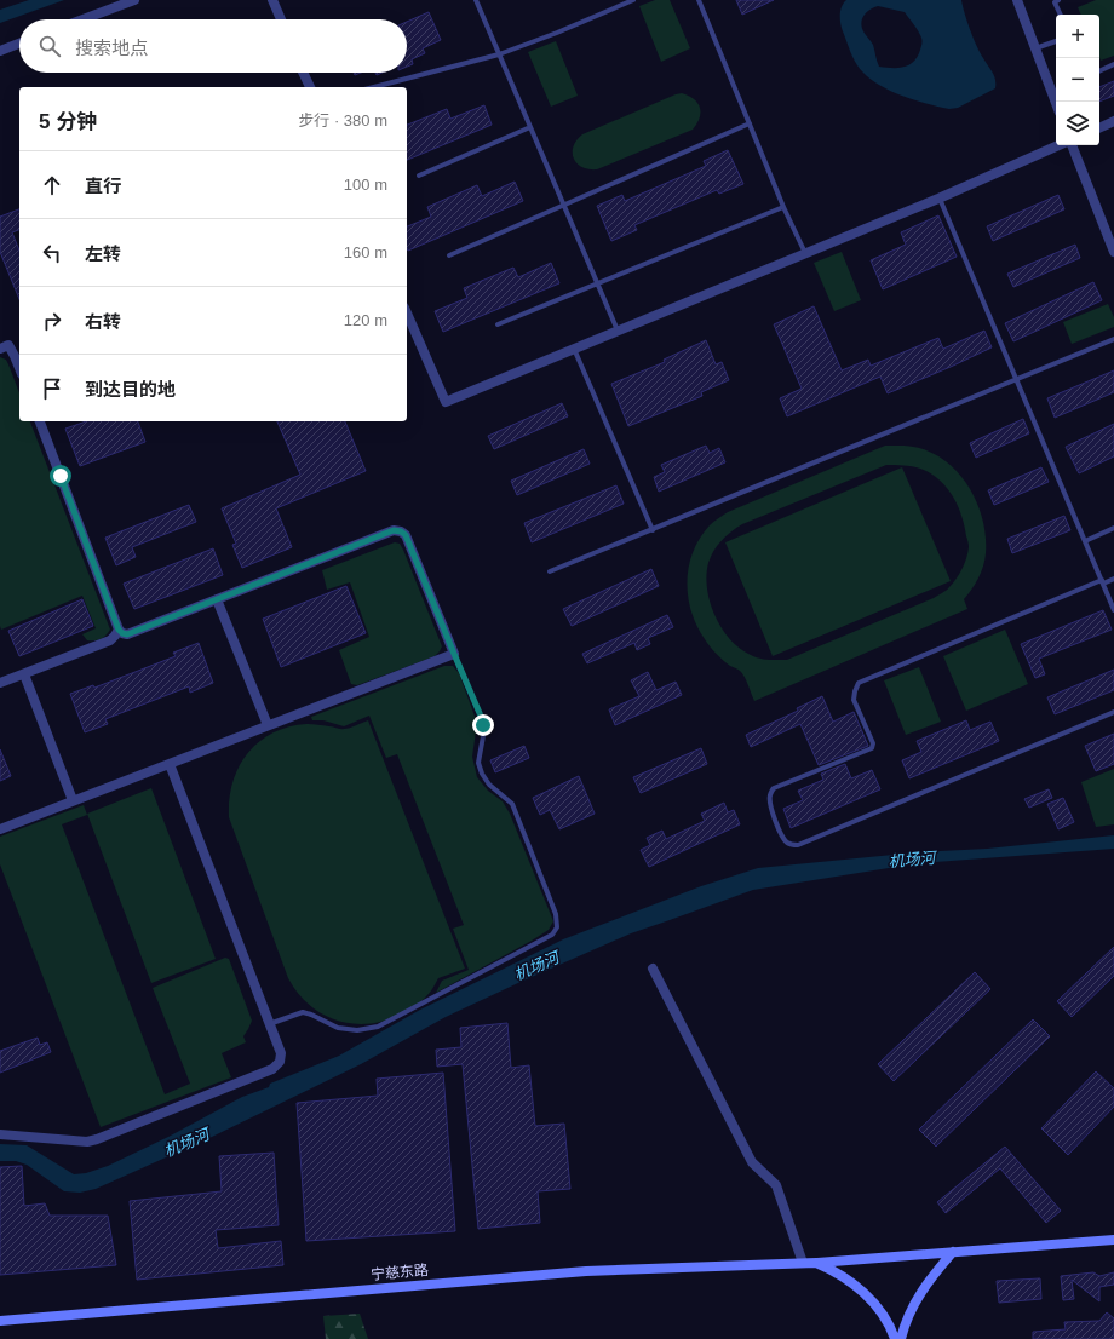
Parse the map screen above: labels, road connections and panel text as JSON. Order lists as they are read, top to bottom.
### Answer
{
  "streets": {
    "main road": ["宁慈东路"]
  },
  "water": ["机场河"],
  "page": {
    "map_buttons": ["+", "−"],
    "search": "搜索地点",
    "heading": ["5 分钟", "步行 · 380 m"],
    "list": [
      ["直行", "100 m"],
      ["左转", "160 m"],
      ["右转", "120 m"],
      "到达目的地"
    ]
  }
}
